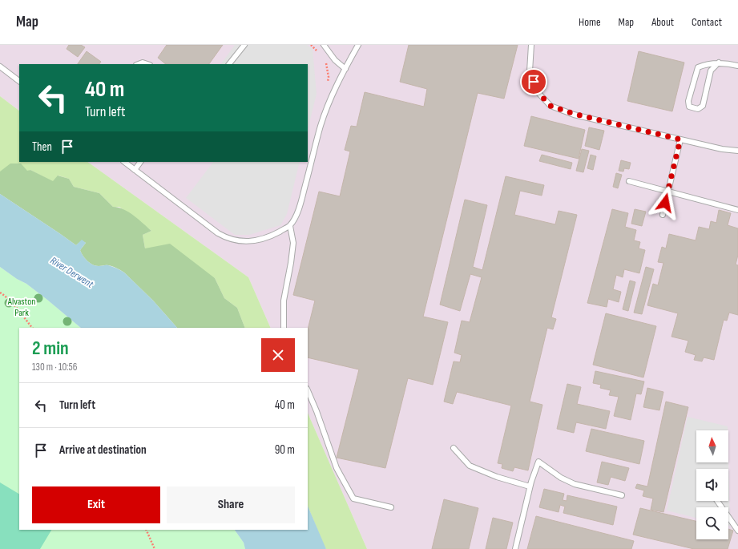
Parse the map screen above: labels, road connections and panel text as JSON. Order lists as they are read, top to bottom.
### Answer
{
  "water": ["River Derwent"],
  "parks": ["Alvaston Park"],
  "north": "top",
  "page": {
    "header": "Map",
    "nav": [
      "Home",
      "Map",
      "About",
      "Contact"
    ],
    "turn": ["40 m", "Turn left"],
    "then": "Then",
    "heading": ["2 min", "130 m · 10:56"],
    "list": [
      {
        "name": "Turn left",
        "value": "40 m"
      },
      {
        "name": "Arrive at destination",
        "value": "90 m"
      }
    ],
    "buttons": ["Exit", "Share"]
  }
}
